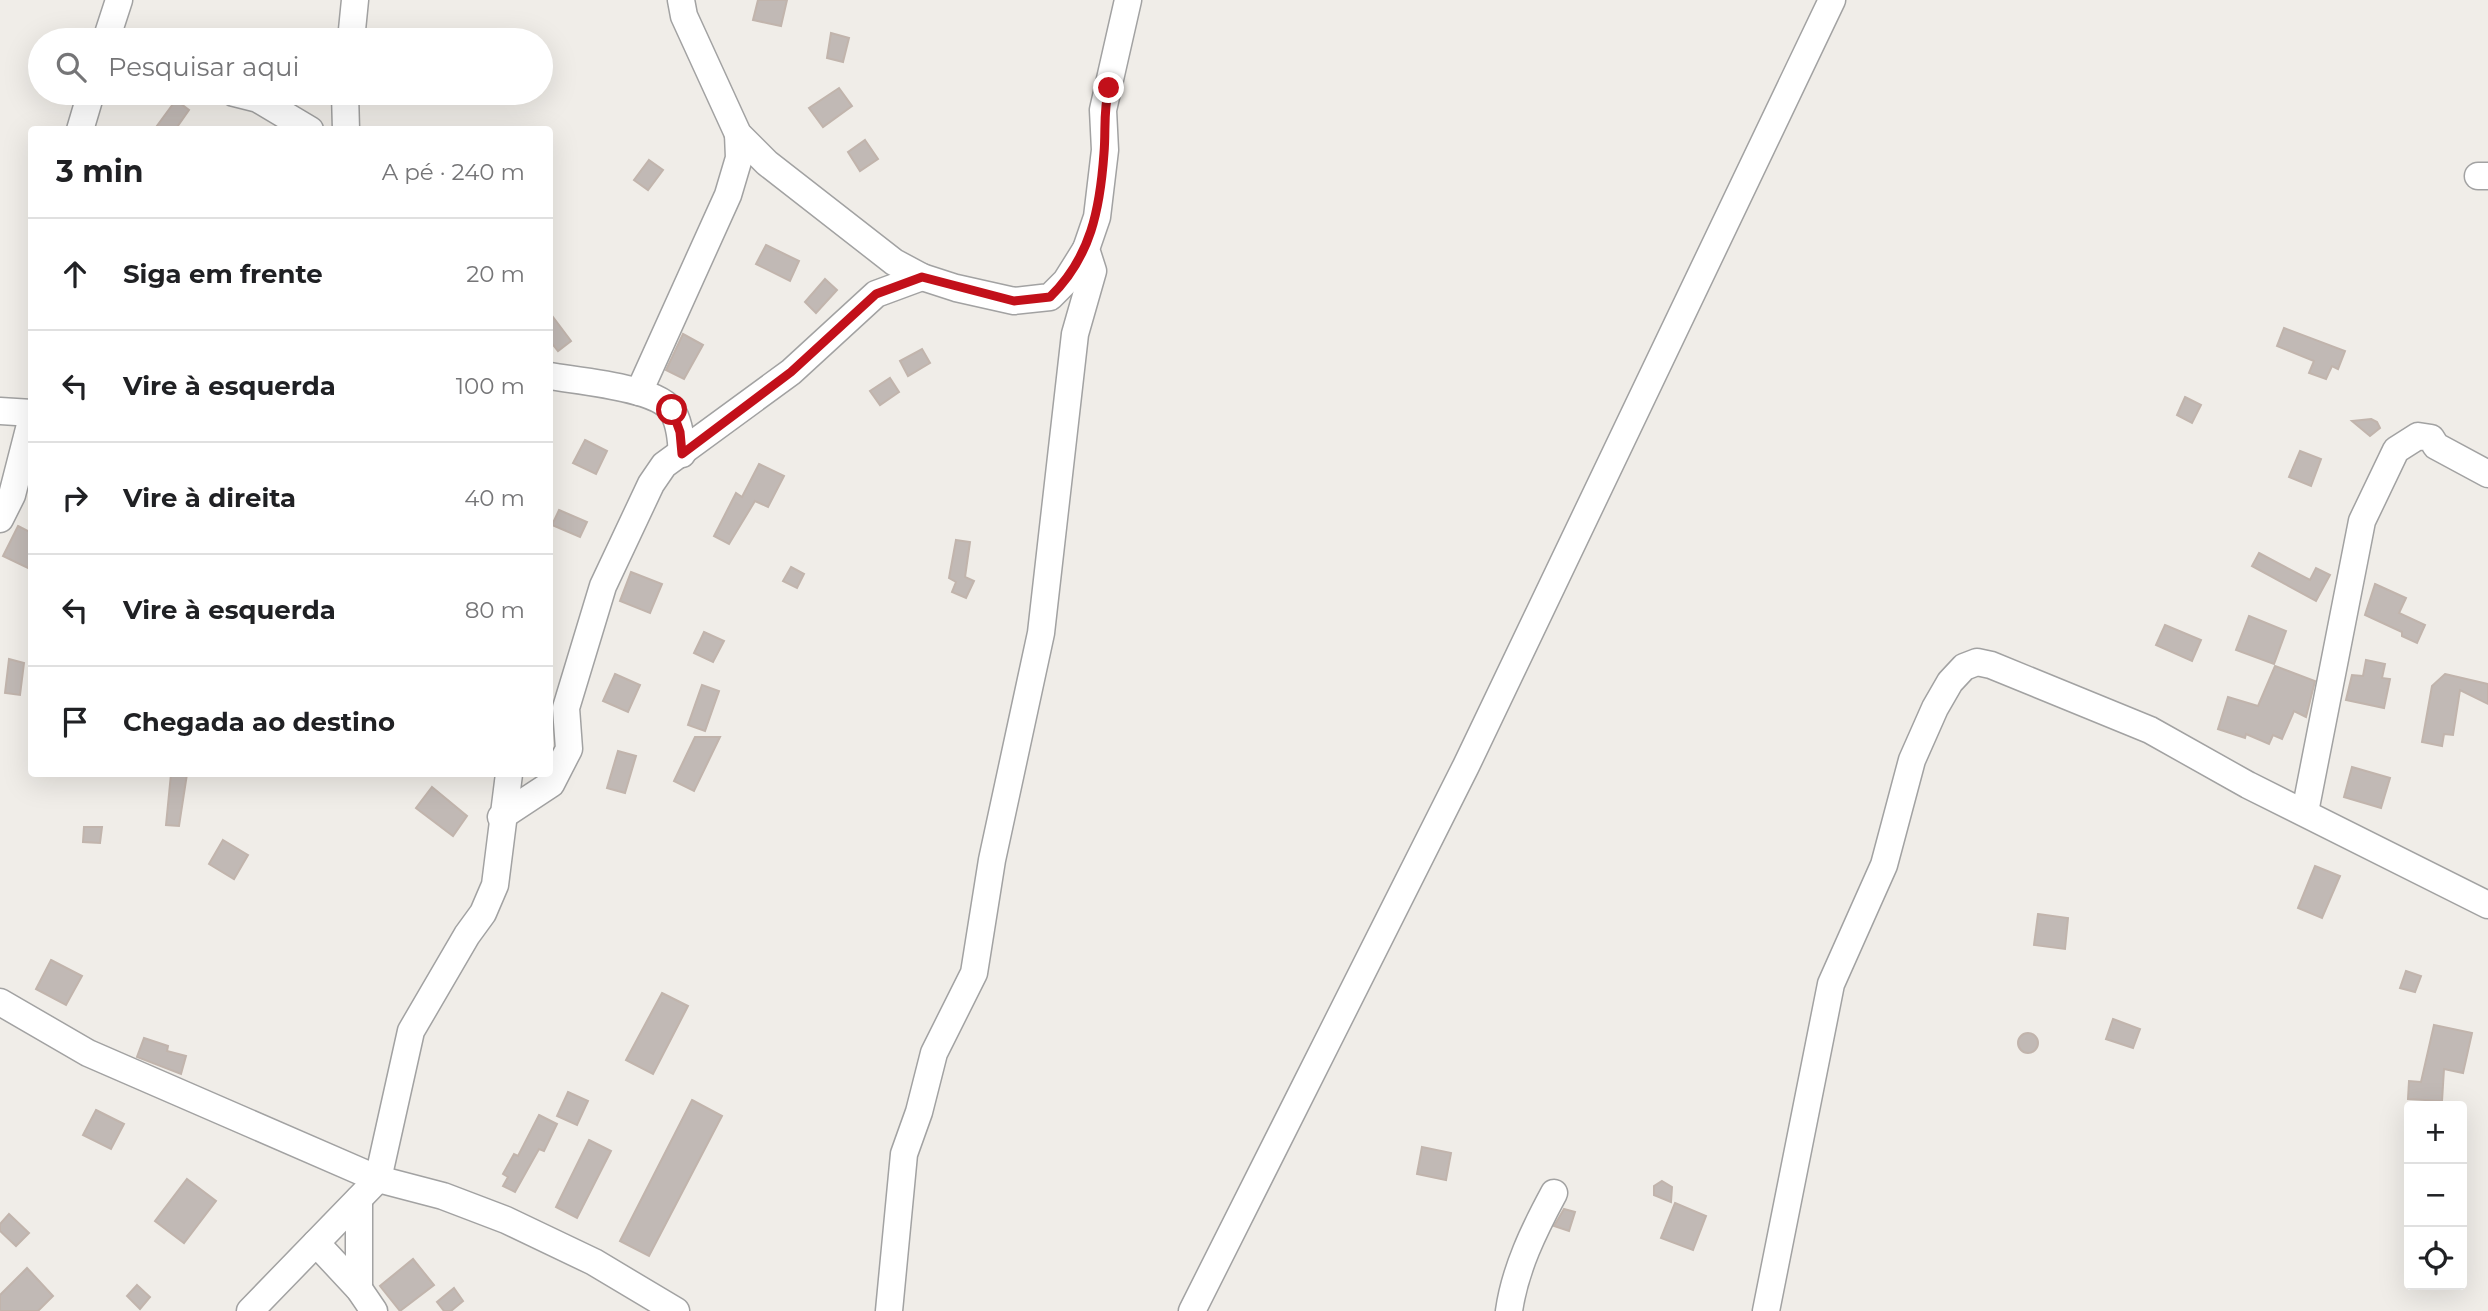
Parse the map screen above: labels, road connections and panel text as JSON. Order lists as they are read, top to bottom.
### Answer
{
  "page": {
    "search": "Pesquisar aqui",
    "heading": ["3 min", "A pé · 240 m"],
    "list": [
      ["Siga em frente", "20 m"],
      ["Vire à esquerda", "100 m"],
      ["Vire à direita", "40 m"],
      ["Vire à esquerda", "80 m"],
      "Chegada ao destino"
    ],
    "map_buttons": ["+", "−"]
  }
}
